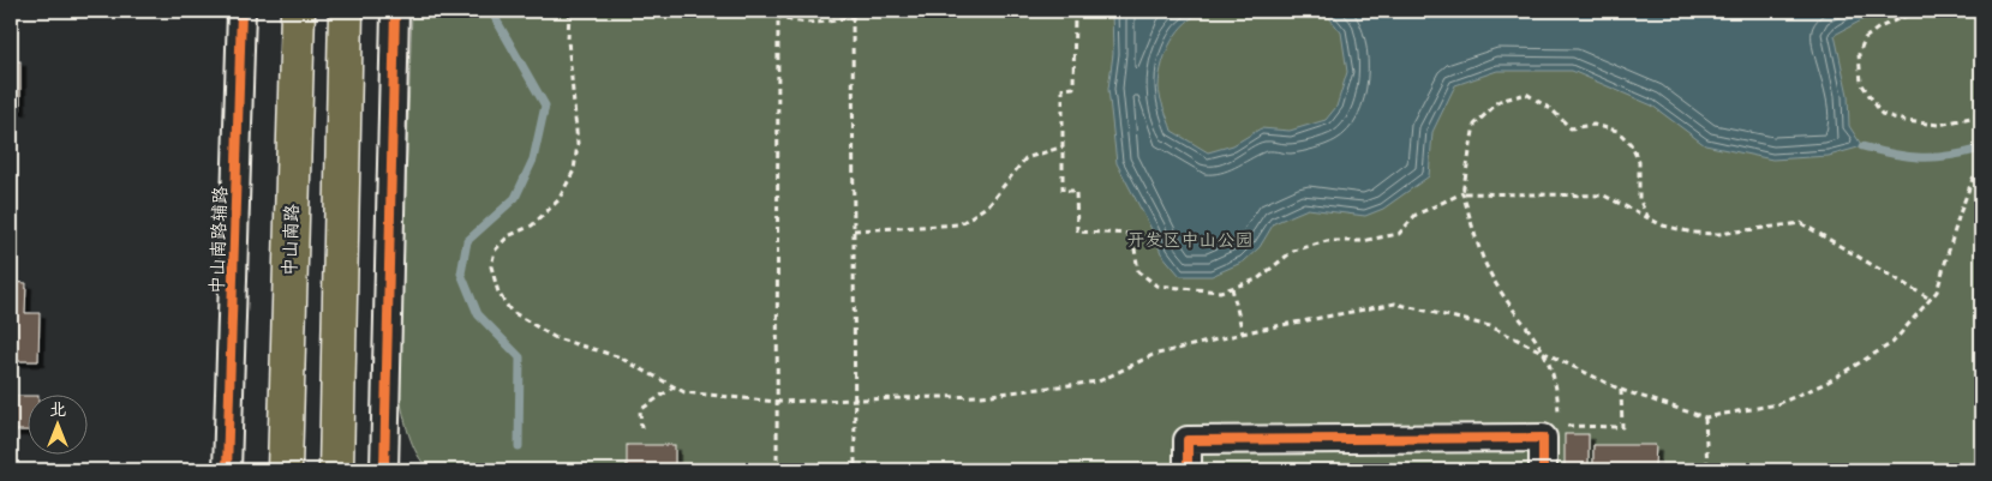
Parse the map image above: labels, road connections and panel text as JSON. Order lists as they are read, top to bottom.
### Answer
{
  "streets": {
    "main road": ["中山南路"],
    "street": ["中山南路辅路"]
  },
  "parks": ["开发区中山公园"],
  "north": "top"
}
